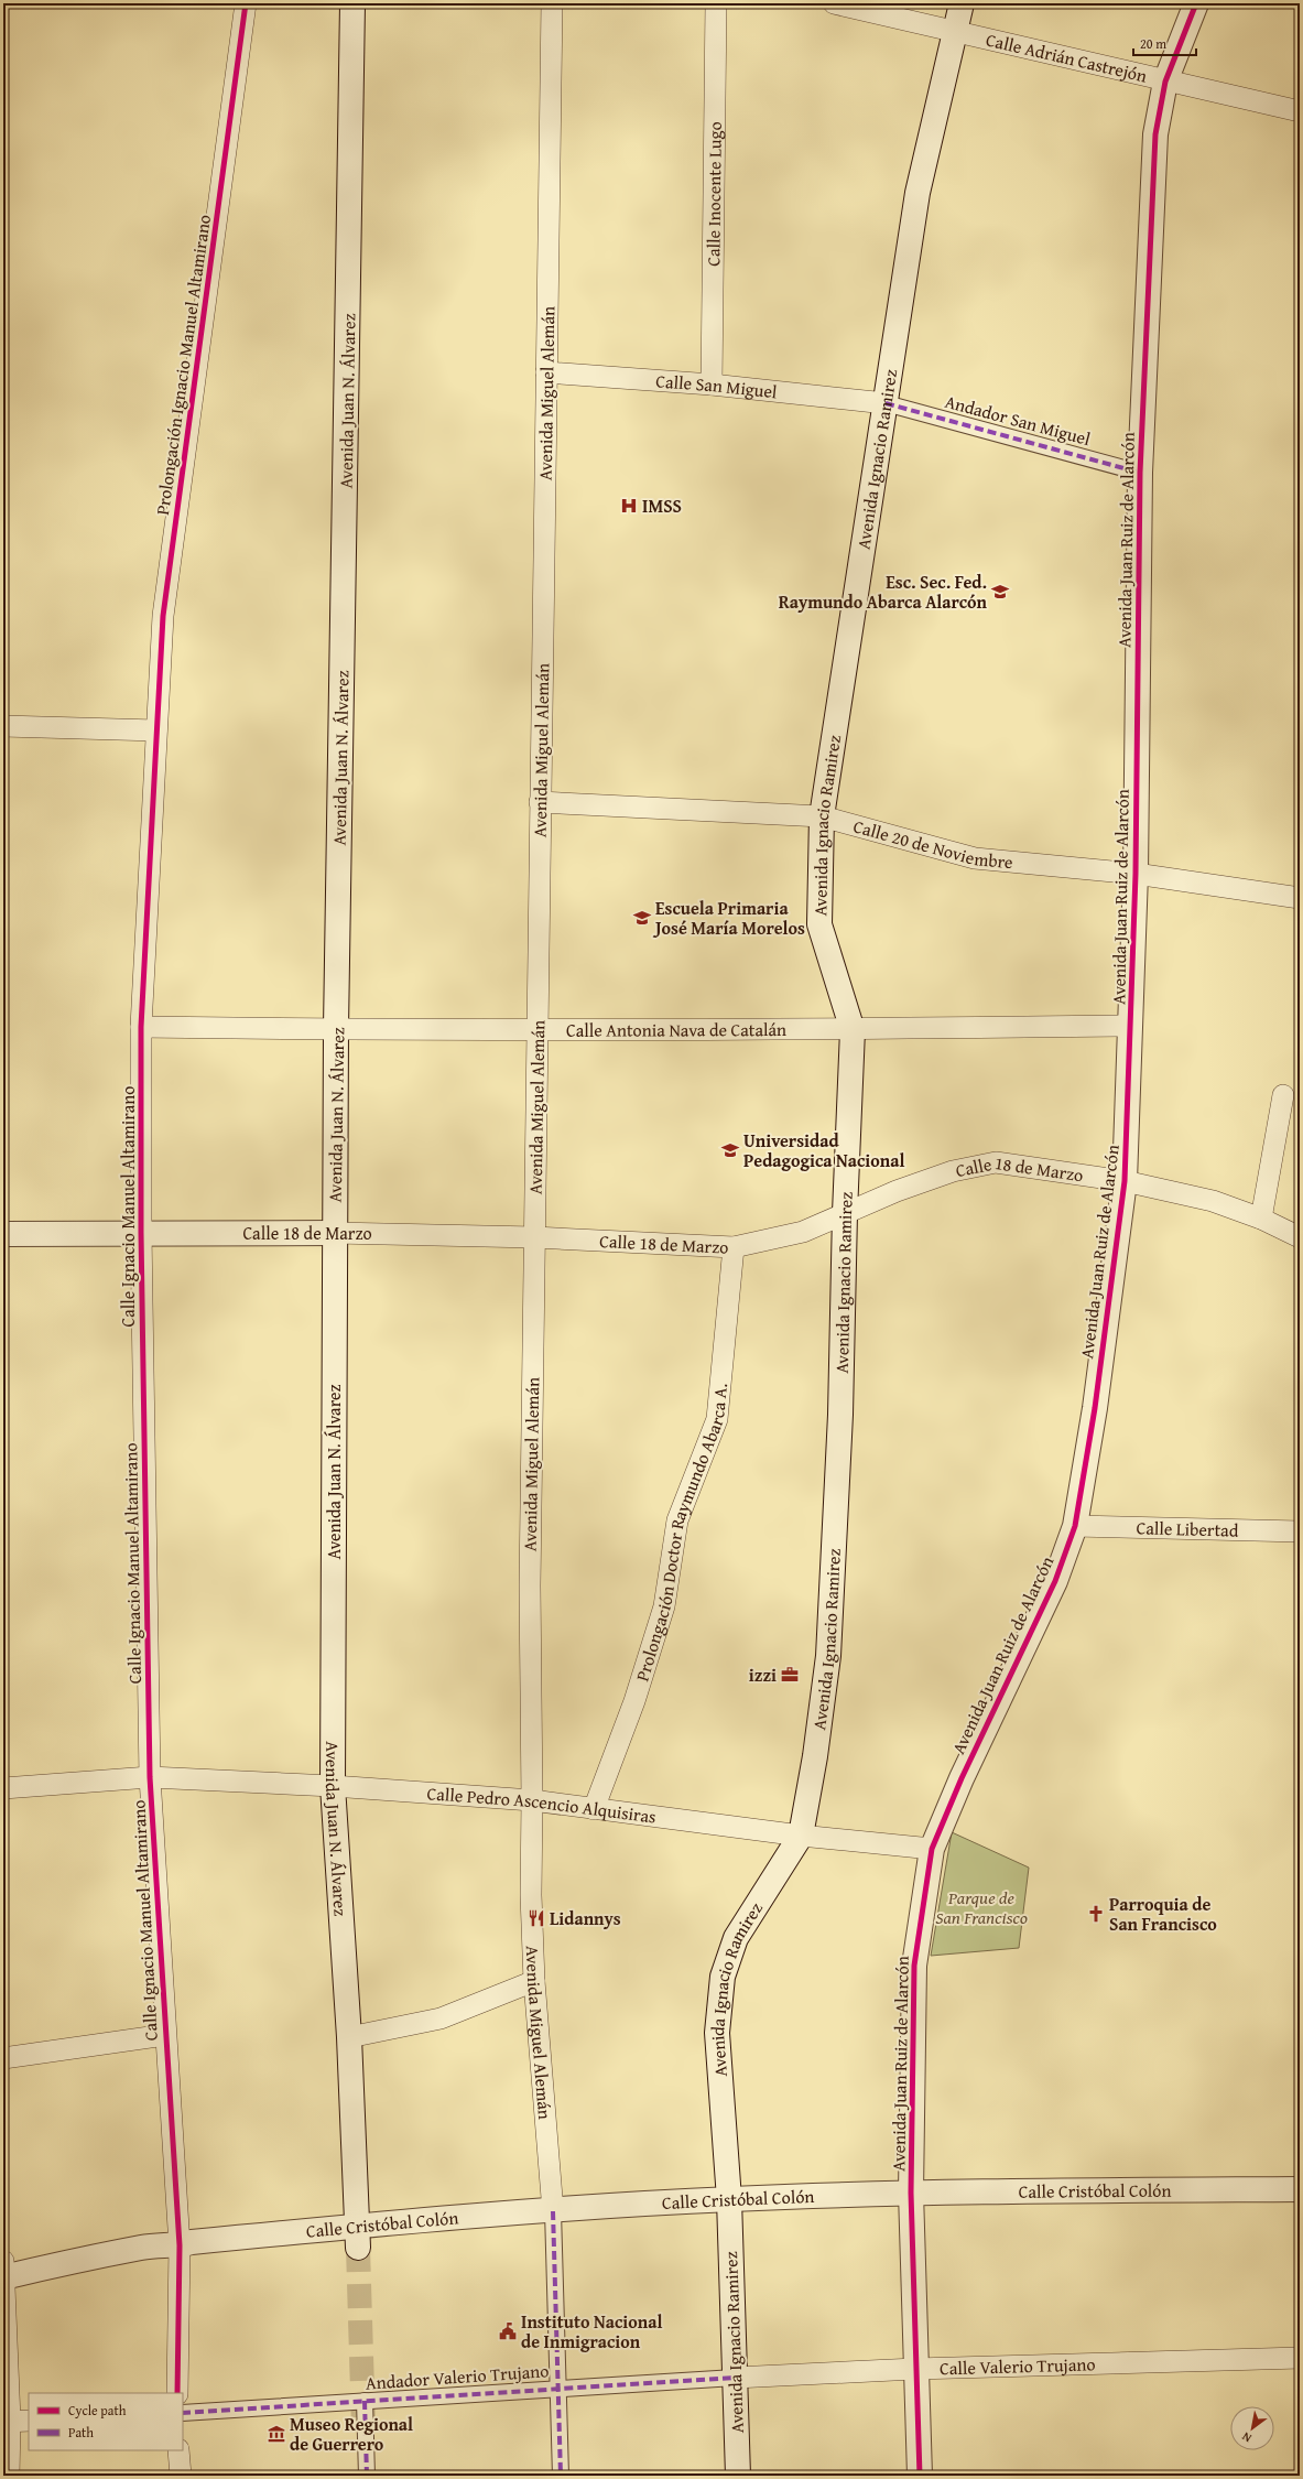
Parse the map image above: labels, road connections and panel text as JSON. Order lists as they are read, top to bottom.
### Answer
{
  "streets": {
    "main road": [
      "Avenida Juan N. Álvarez",
      "Avenida Ignacio Ramirez",
      "Avenida Juan Ruiz de Alarcón",
      "Calle 18 de Marzo",
      "Calle Cristóbal Colón"
    ],
    "street": [
      "Calle Adrián Castrejón",
      "Calle Inocente Lugo",
      "Prolongación Ignacio Manuel Altamirano",
      "Calle San Miguel",
      "Avenida Miguel Alemán",
      "Andador San Miguel",
      "Calle 20 de Noviembre",
      "Calle Antonia Nava de Catalán",
      "Calle Ignacio Manuel Altamirano",
      "Calle Libertad",
      "Prolongación Doctor Raymundo Abarca A.",
      "Calle Pedro Ascencio Alquisiras",
      "Calle Valerio Trujano",
      "Andador Valerio Trujano"
    ]
  },
  "crossings": [
    ["Calle Adrián Castrejón", "Avenida Ignacio Ramirez"],
    ["Calle Adrián Castrejón", "Avenida Juan Ruiz de Alarcón"],
    ["Calle Inocente Lugo", "Calle San Miguel"],
    ["Prolongación Ignacio Manuel Altamirano", "Calle Ignacio Manuel Altamirano"],
    ["Calle San Miguel", "Avenida Miguel Alemán"],
    ["Calle San Miguel", "Andador San Miguel"],
    ["Calle San Miguel", "Avenida Ignacio Ramirez"],
    ["Avenida Miguel Alemán", "Calle 20 de Noviembre"],
    ["Avenida Miguel Alemán", "Calle Antonia Nava de Catalán"],
    ["Avenida Miguel Alemán", "Calle 18 de Marzo"],
    ["Avenida Miguel Alemán", "Calle Pedro Ascencio Alquisiras"],
    ["Avenida Miguel Alemán", "Calle Cristóbal Colón"],
    ["Avenida Juan N. Álvarez", "Calle Antonia Nava de Catalán"],
    ["Avenida Juan N. Álvarez", "Calle 18 de Marzo"],
    ["Avenida Juan N. Álvarez", "Calle Pedro Ascencio Alquisiras"],
    ["Avenida Juan N. Álvarez", "Calle Cristóbal Colón"],
    ["Andador San Miguel", "Avenida Ignacio Ramirez"],
    ["Andador San Miguel", "Avenida Juan Ruiz de Alarcón"],
    ["Avenida Ignacio Ramirez", "Calle 20 de Noviembre"],
    ["Avenida Ignacio Ramirez", "Calle Antonia Nava de Catalán"],
    ["Avenida Ignacio Ramirez", "Calle 18 de Marzo"],
    ["Avenida Ignacio Ramirez", "Calle Pedro Ascencio Alquisiras"],
    ["Avenida Ignacio Ramirez", "Calle Cristóbal Colón"],
    ["Avenida Ignacio Ramirez", "Calle Valerio Trujano"],
    ["Avenida Ignacio Ramirez", "Andador Valerio Trujano"],
    ["Avenida Juan Ruiz de Alarcón", "Calle 20 de Noviembre"],
    ["Avenida Juan Ruiz de Alarcón", "Calle Antonia Nava de Catalán"],
    ["Avenida Juan Ruiz de Alarcón", "Calle 18 de Marzo"],
    ["Avenida Juan Ruiz de Alarcón", "Calle Libertad"],
    ["Avenida Juan Ruiz de Alarcón", "Calle Pedro Ascencio Alquisiras"],
    ["Avenida Juan Ruiz de Alarcón", "Calle Cristóbal Colón"],
    ["Avenida Juan Ruiz de Alarcón", "Calle Valerio Trujano"],
    ["Calle Antonia Nava de Catalán", "Calle Ignacio Manuel Altamirano"],
    ["Calle 18 de Marzo", "Calle Ignacio Manuel Altamirano"],
    ["Calle 18 de Marzo", "Prolongación Doctor Raymundo Abarca A."],
    ["Calle Ignacio Manuel Altamirano", "Calle Pedro Ascencio Alquisiras"],
    ["Calle Ignacio Manuel Altamirano", "Calle Cristóbal Colón"],
    ["Prolongación Doctor Raymundo Abarca A.", "Calle Pedro Ascencio Alquisiras"],
    ["Calle Valerio Trujano", "Andador Valerio Trujano"]
  ],
  "parks": ["Parque de San Francisco"],
  "places": {
    "hospital": ["IMSS"],
    "school or university": ["Esc. Sec. Fed. Raymundo Abarca Alarcón", "Escuela Primaria José María Morelos", "Universidad Pedagogica Nacional"],
    "office": ["izzi"],
    "church": ["Parroquia de San Francisco"],
    "restaurant": ["Lidannys"],
    "public building": ["Instituto Nacional de Inmigracion"],
    "museum": ["Museo Regional de Guerrero"]
  },
  "legend": ["Cycle path", "Path"],
  "scale_bar": "20 m",
  "north": "bottom left"
}
